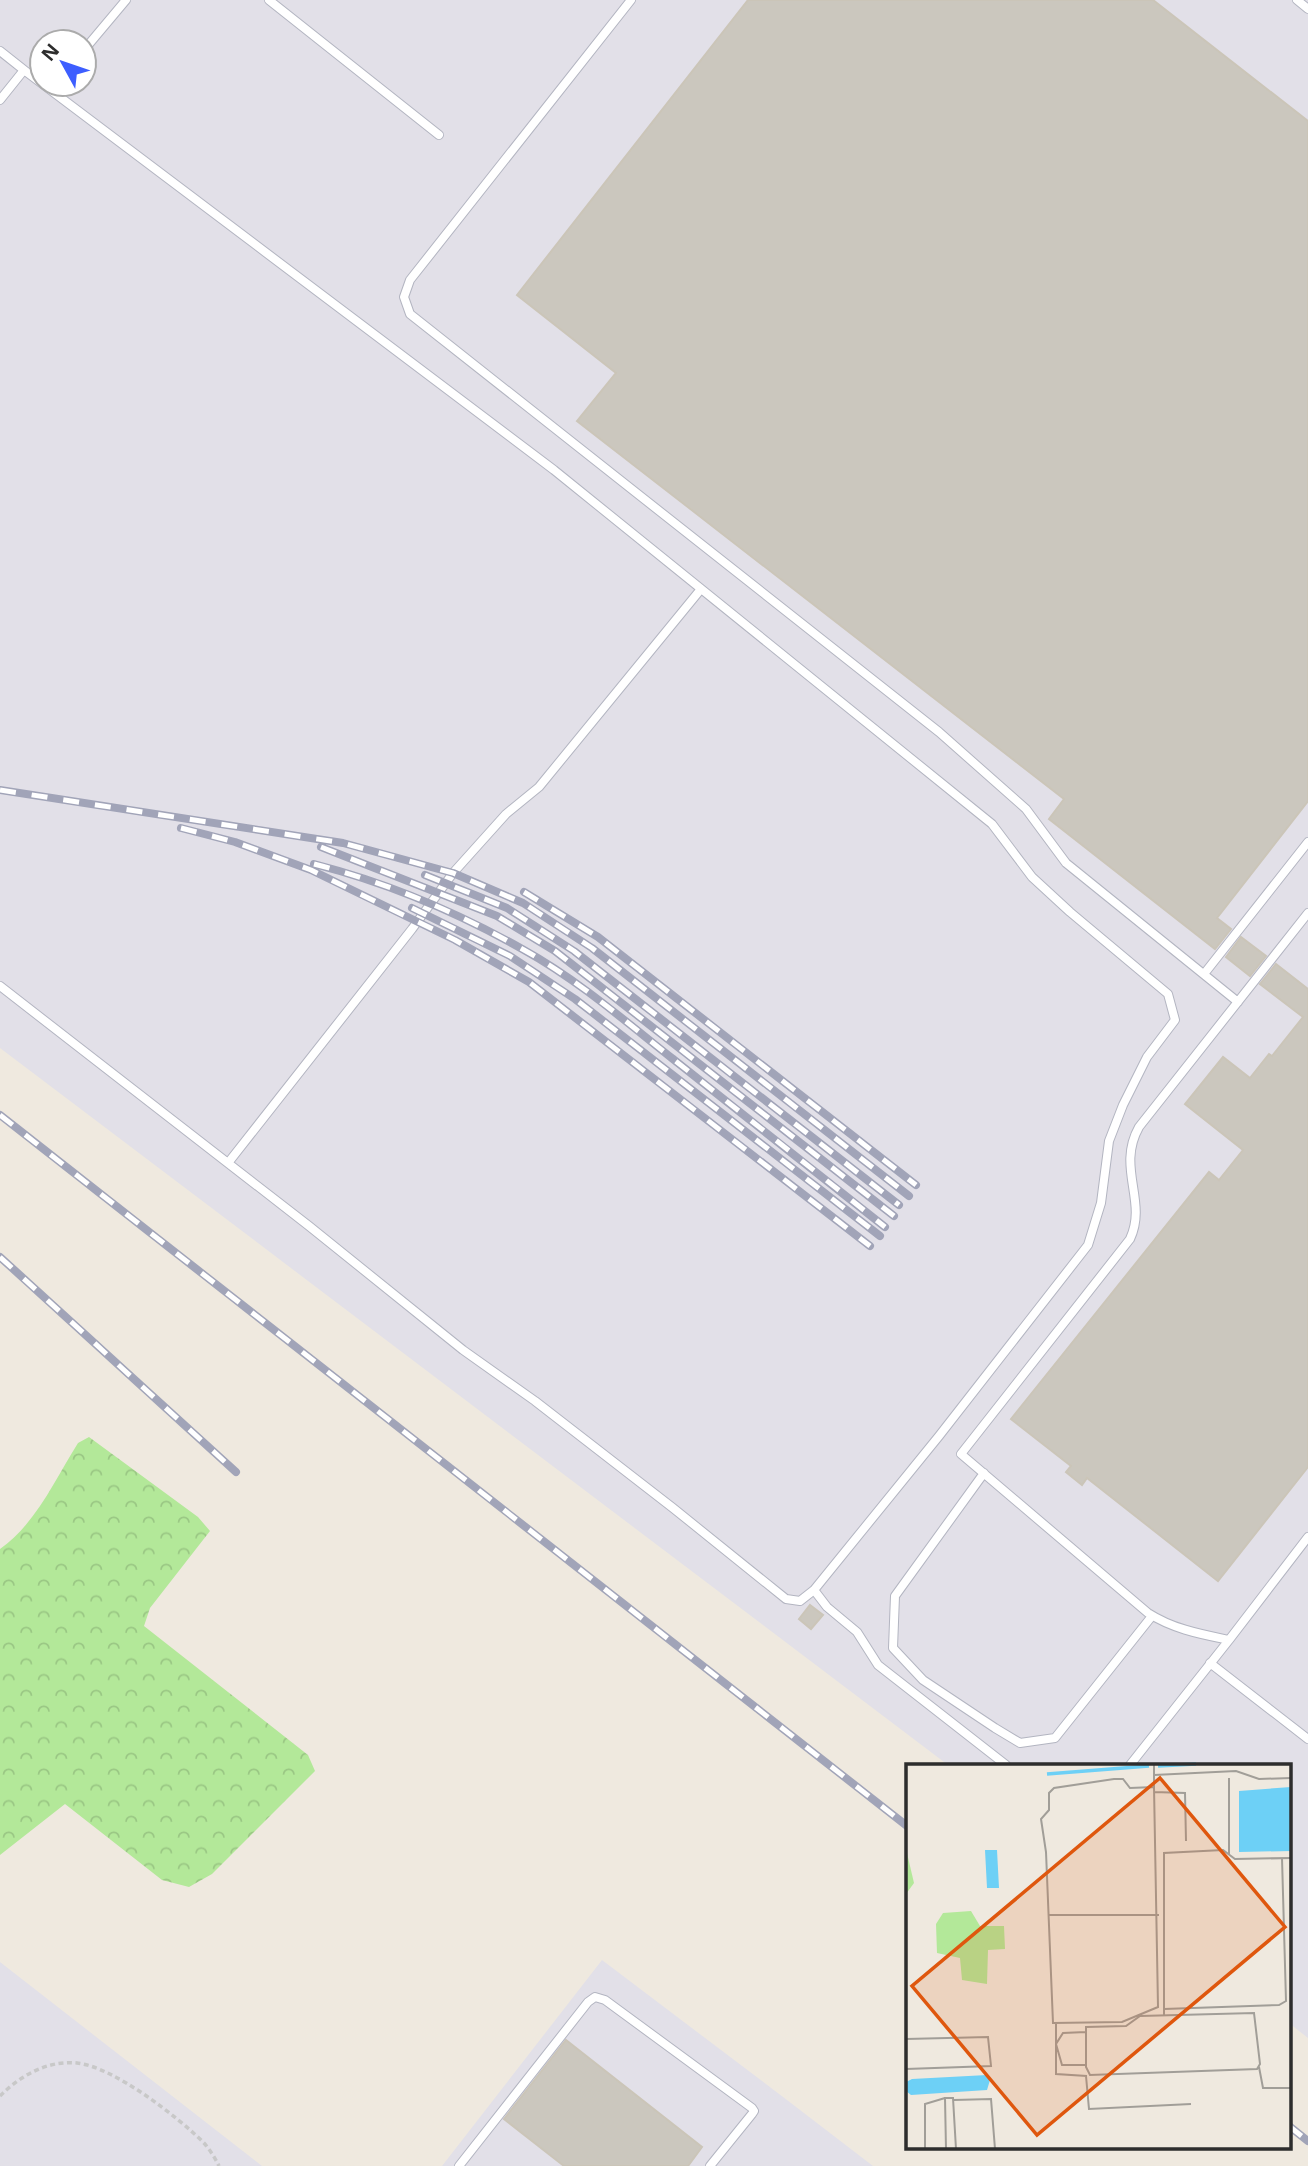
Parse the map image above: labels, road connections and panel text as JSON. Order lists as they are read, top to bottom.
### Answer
{
  "north": "top left"
}
